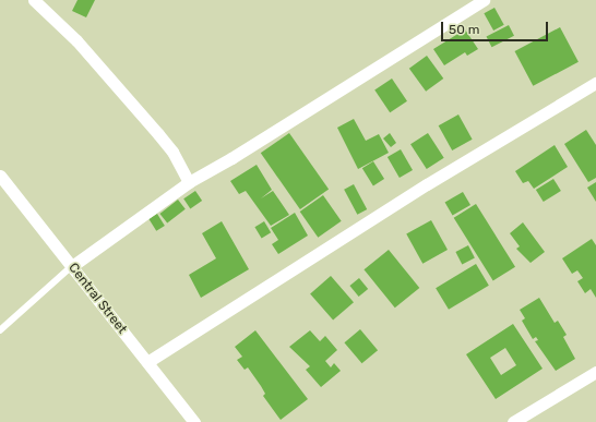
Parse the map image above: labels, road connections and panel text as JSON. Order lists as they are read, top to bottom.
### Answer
{
  "streets": {
    "street": ["Central Street"]
  },
  "scale_bar": "50 m"
}
